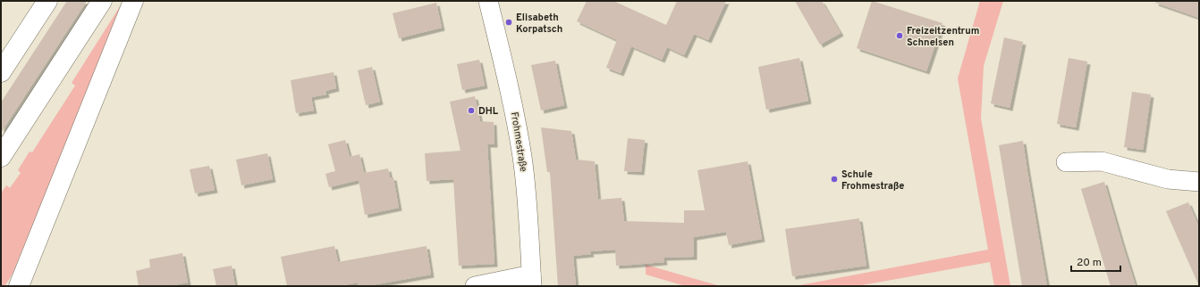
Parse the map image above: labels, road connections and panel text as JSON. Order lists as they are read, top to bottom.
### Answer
{
  "streets": {
    "street": ["Frohmestraße"]
  },
  "places": [
    "Elisabeth Korpatsch",
    "Freizeitzentrum Schnelsen",
    "DHL",
    "Schule Frohmestraße"
  ],
  "scale_bar": "20 m"
}
